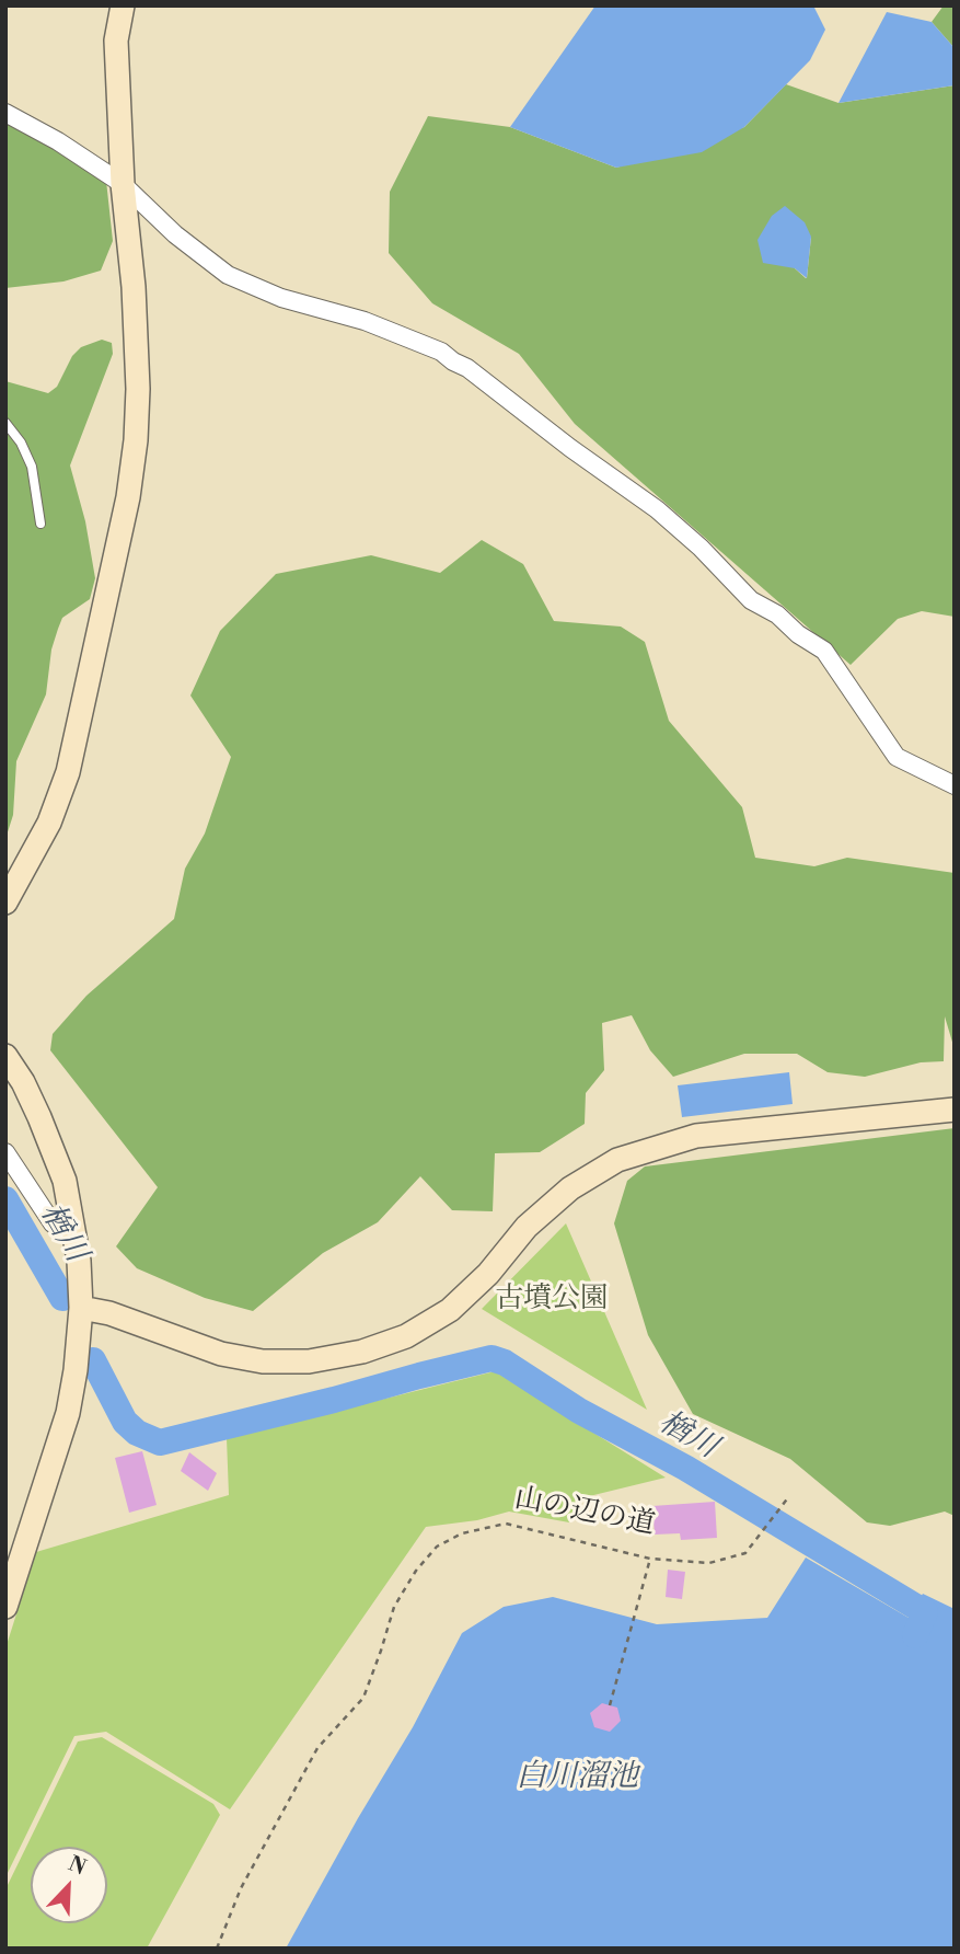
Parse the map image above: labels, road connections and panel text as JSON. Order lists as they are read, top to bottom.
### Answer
{
  "streets": {
    "path": ["山の辺の道"]
  },
  "water": ["楢川", "白川溜池"],
  "parks": ["古墳公園"],
  "north": "top right"
}
